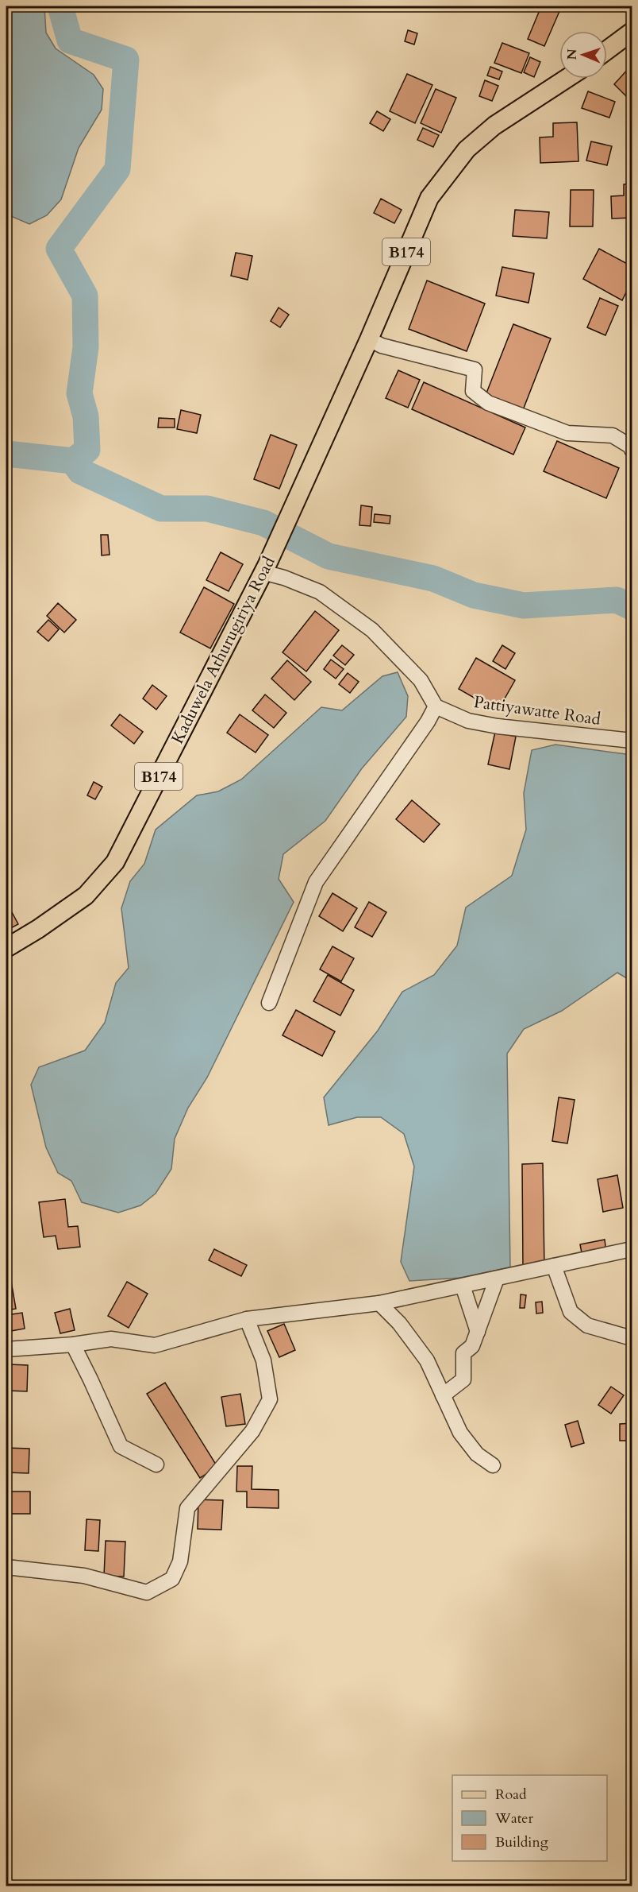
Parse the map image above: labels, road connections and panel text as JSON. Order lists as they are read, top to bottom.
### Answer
{
  "streets": {
    "main road": ["B174", "Kaduwela Athurugiriya Road"],
    "street": ["Pattiyawatte Road"]
  },
  "crossings": [
    ["B174", "Kaduwela Athurugiriya Road"]
  ],
  "legend": ["Road", "Water", "Building"],
  "north": "left"
}
